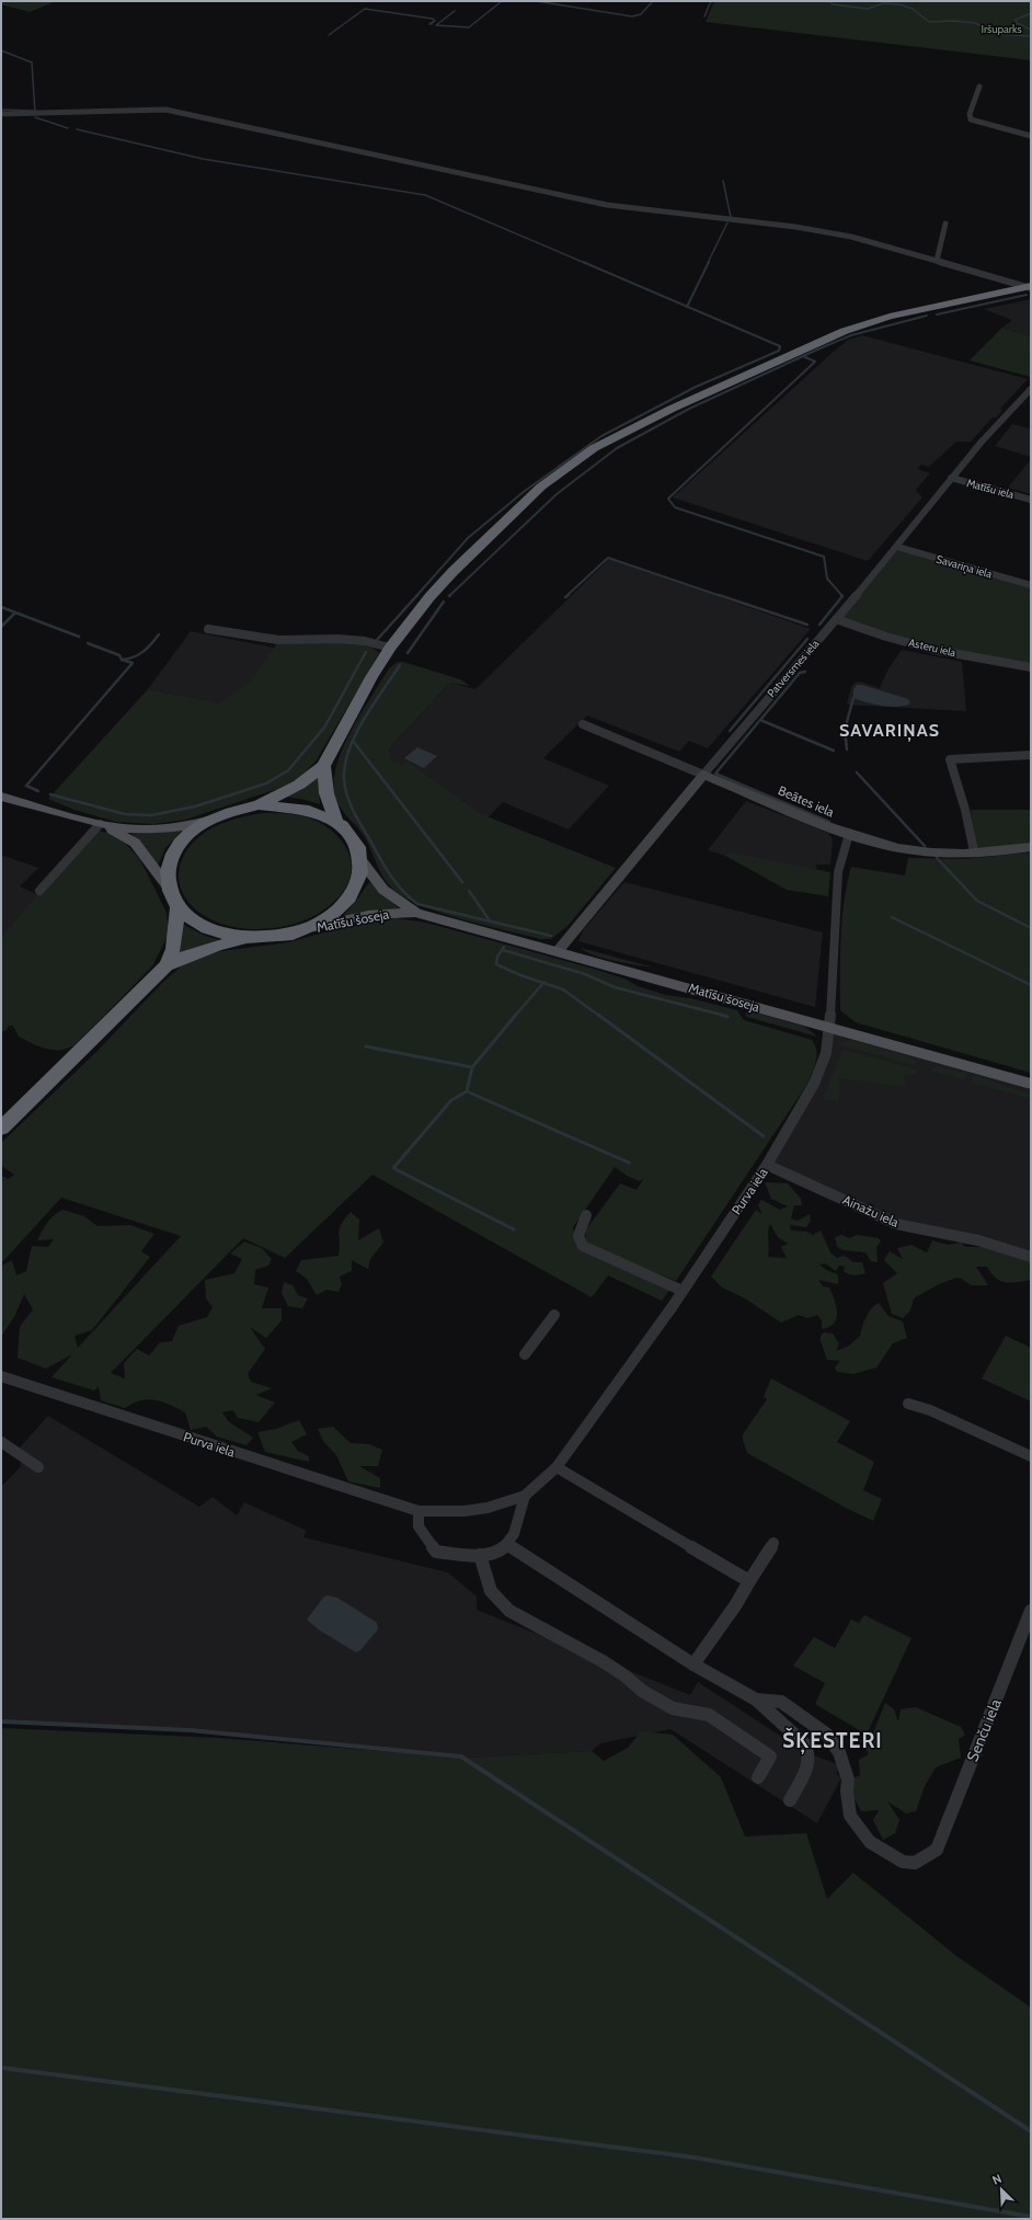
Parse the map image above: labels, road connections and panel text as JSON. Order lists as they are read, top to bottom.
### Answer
{
  "streets": {
    "main road": ["Matīšu šoseja"],
    "street": [
      "Matīšu iela",
      "Savariņa iela",
      "Asteru iela",
      "Patversmes iela",
      "Beātes iela",
      "Purva iela",
      "Ainažu iela",
      "Senču iela"
    ]
  },
  "crossings": [
    ["Matīšu iela", "Patversmes iela"],
    ["Savariņa iela", "Patversmes iela"],
    ["Asteru iela", "Patversmes iela"],
    ["Patversmes iela", "Beātes iela"],
    ["Patversmes iela", "Matīšu šoseja"],
    ["Beātes iela", "Purva iela"],
    ["Matīšu šoseja", "Purva iela"],
    ["Purva iela", "Ainažu iela"]
  ],
  "districts": ["SAVARIŅAS", "ŠĶESTERI"],
  "parks": ["Iršuparks"],
  "north": "top left"
}
